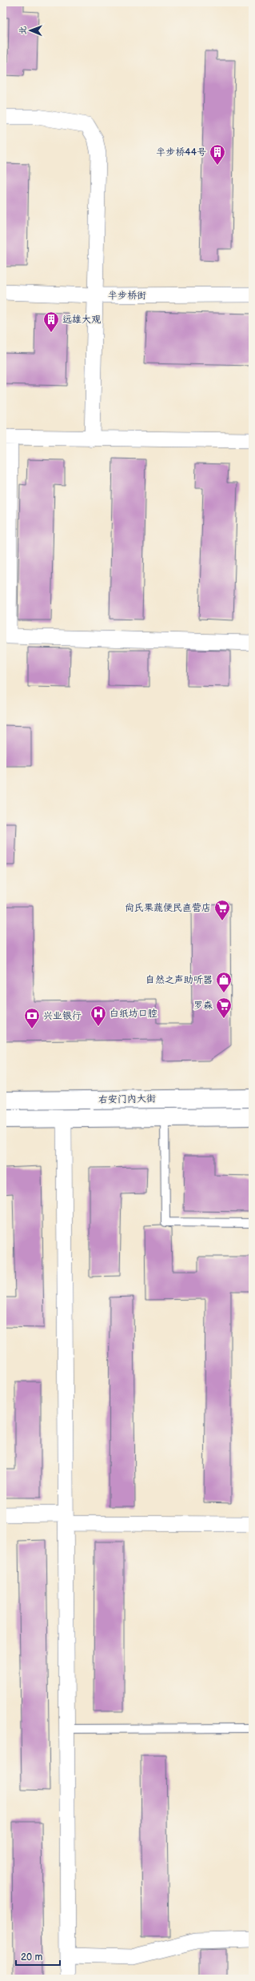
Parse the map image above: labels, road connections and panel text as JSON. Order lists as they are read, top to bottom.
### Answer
{
  "streets": {
    "main road": ["右安门内大街"],
    "street": ["半步桥街"]
  },
  "places": {
    "building": ["半步桥44号", "远雄大观"],
    "supermarket": ["尚氏果蔬便民直营店", "罗森"],
    "shop": ["自然之声助听器"],
    "hospital": ["白纸坊口腔"],
    "bank": ["兴业银行"]
  },
  "scale_bar": "20 m",
  "north": "left"
}
